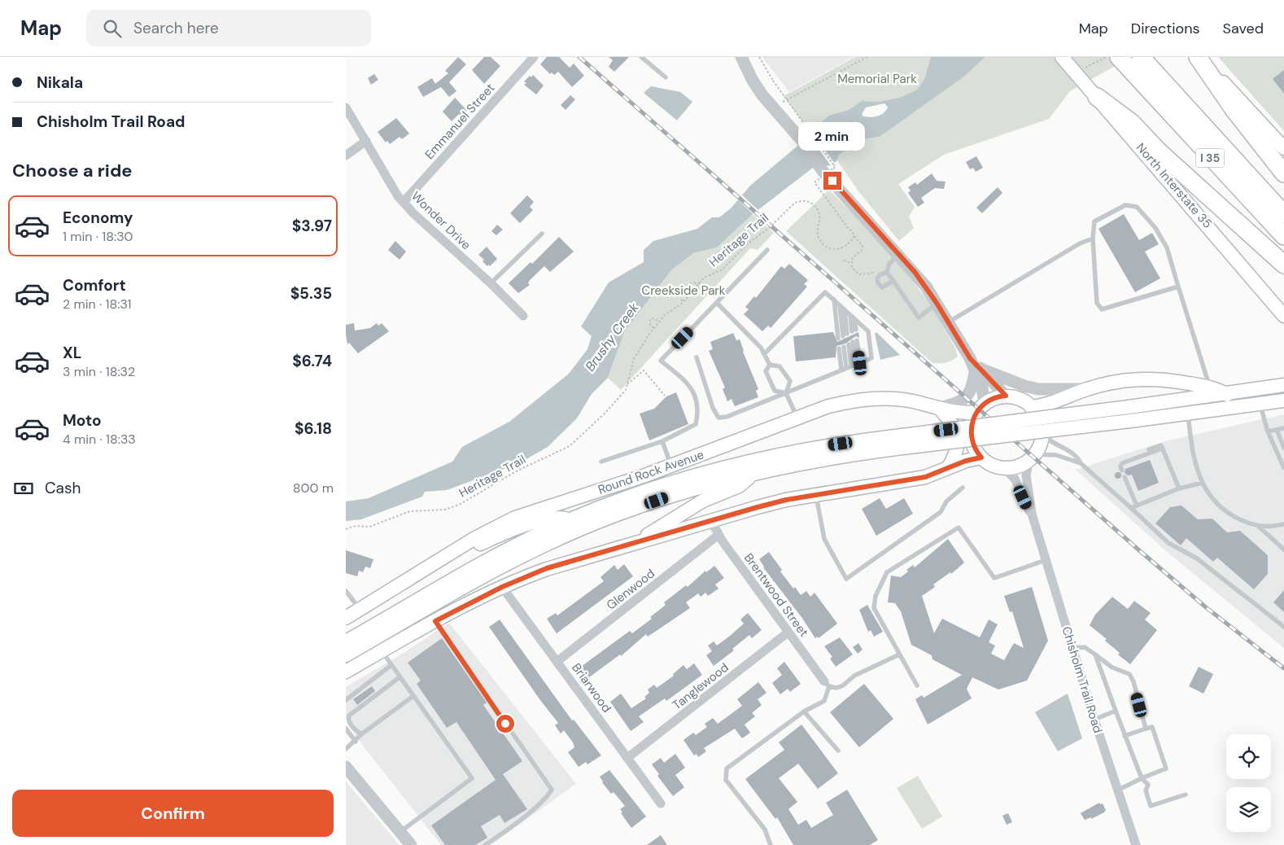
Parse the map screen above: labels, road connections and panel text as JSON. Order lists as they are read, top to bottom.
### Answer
{
  "streets": {
    "highway": ["I 35"],
    "main road": ["North Interstate 35", "Round Rock Avenue"],
    "street": [
      "Emmanuel Street",
      "Wonder Drive",
      "Glenwood",
      "Brentwood Street",
      "Chisholm Trail Road",
      "Tanglewood",
      "Briarwood"
    ],
    "path": ["Heritage Trail"]
  },
  "crossings": [
    ["Emmanuel Street", "Wonder Drive"],
    ["Round Rock Avenue", "Chisholm Trail Road"],
    ["Glenwood", "Brentwood Street"],
    ["Glenwood", "Briarwood"],
    ["Brentwood Street", "Tanglewood"],
    ["Tanglewood", "Briarwood"]
  ],
  "water": ["Brushy Creek"],
  "parks": ["Memorial Park", "Creekside Park"],
  "page": {
    "header": "Map",
    "search": "Search here",
    "nav": ["Map", "Directions", "Saved"],
    "banner": ["Nikala", "Chisholm Trail Road"],
    "bubble": "2 min",
    "heading": "Choose a ride",
    "list": [
      {
        "name": "Economy",
        "note": "1 min · 18:30",
        "value": "$3.97"
      },
      {
        "name": "Comfort",
        "note": "2 min · 18:31",
        "value": "$5.35"
      },
      {
        "name": "XL",
        "note": "3 min · 18:32",
        "value": "$6.74"
      },
      {
        "name": "Moto",
        "note": "4 min · 18:33",
        "value": "$6.18"
      }
    ],
    "pay": ["Cash", "800 m"],
    "buttons": "Confirm"
  }
}
